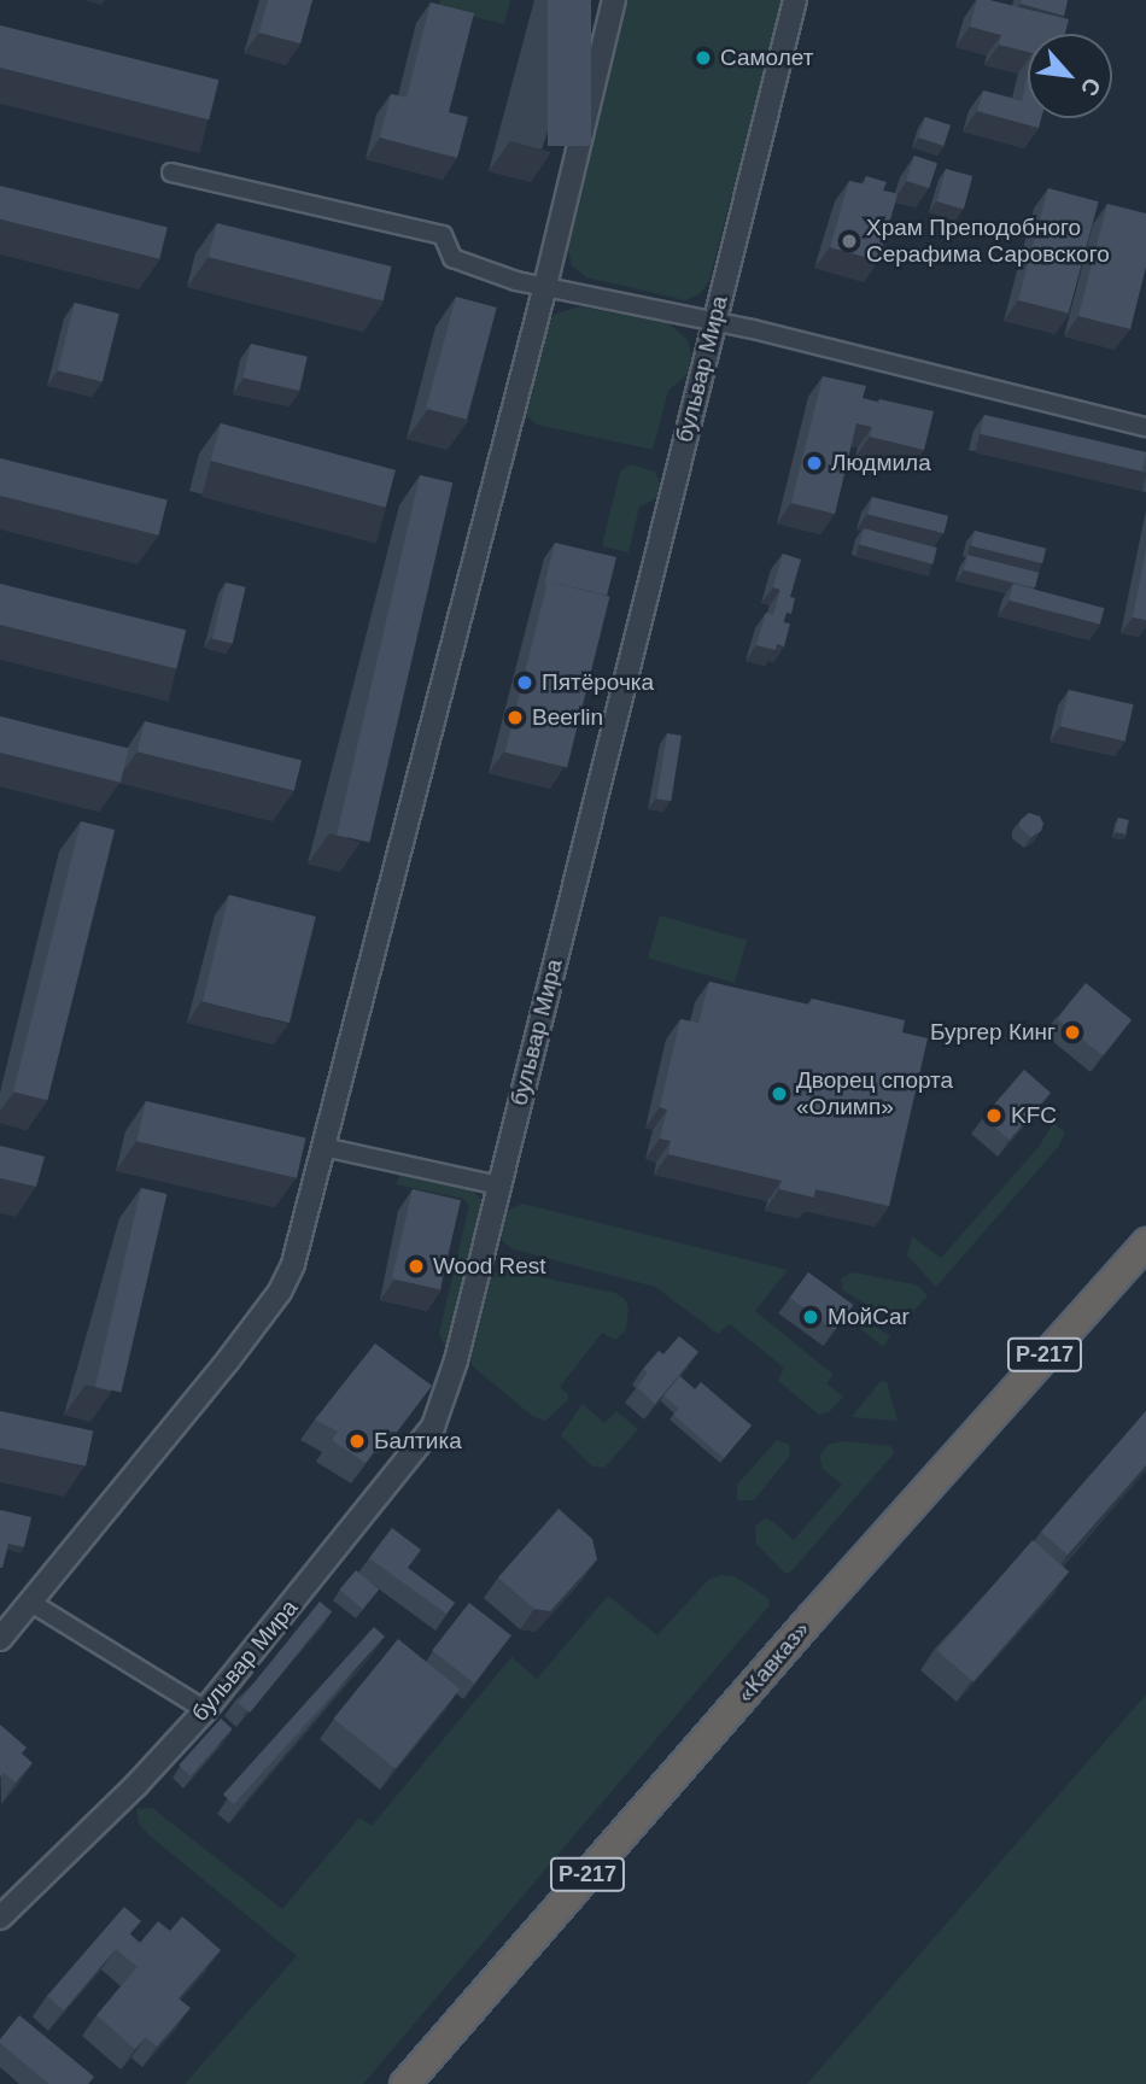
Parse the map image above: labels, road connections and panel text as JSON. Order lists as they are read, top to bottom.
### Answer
{
  "streets": {
    "highway": ["Р-217", "«Кавказ»"],
    "street": ["бульвар Мира"]
  },
  "places": [
    "Самолет",
    "Храм Преподобного Серафима Саровского",
    "Людмила",
    "Пятёрочка",
    "Beerlin",
    "Бургер Кинг",
    "Дворец спорта «Олимп»",
    "KFC",
    "Wood Rest",
    "МойCar",
    "Балтика"
  ],
  "north": "bottom right"
}
